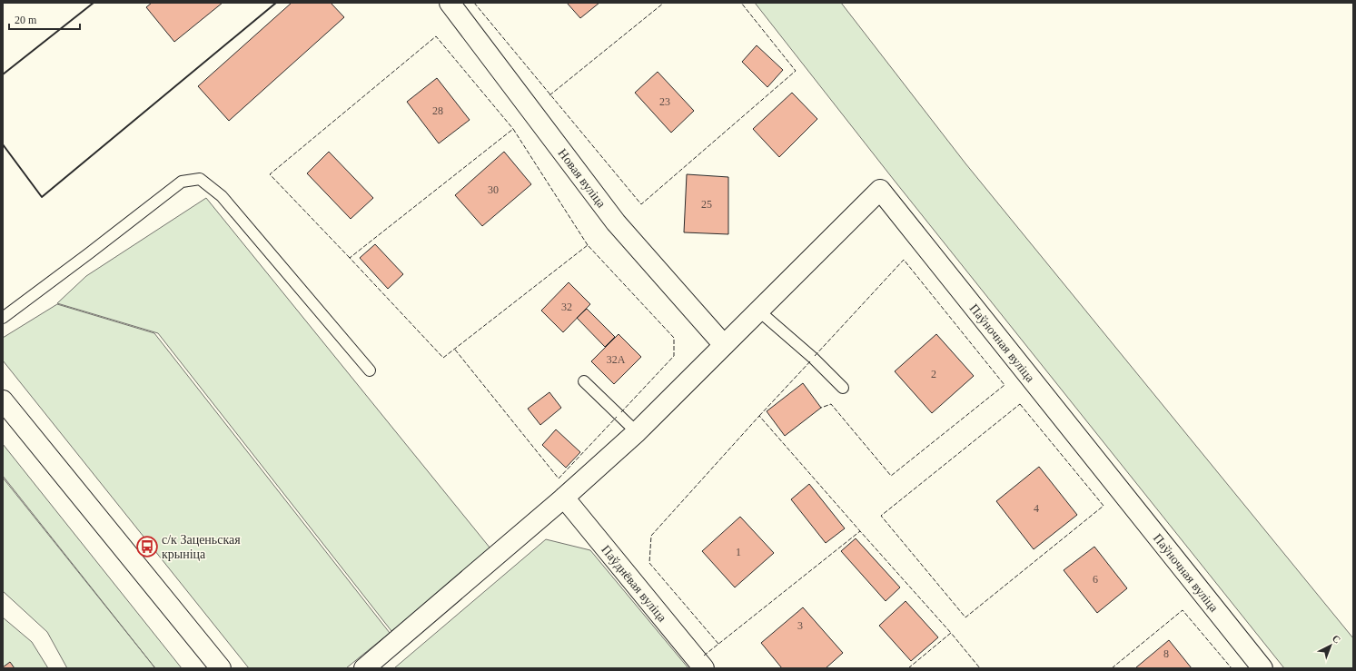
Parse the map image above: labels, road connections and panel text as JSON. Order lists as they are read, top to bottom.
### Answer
{
  "streets": {
    "street": ["Новая вуліца", "Паўночная вуліца", "Паўднёвая вуліца"]
  },
  "crossings": [
    ["Новая вуліца", "Паўночная вуліца"],
    ["Паўночная вуліца", "Паўднёвая вуліца"]
  ],
  "places": {
    "bus stop": ["с/к Заценьская крыніца"]
  },
  "house_numbers": [
    "23",
    "28",
    "30",
    "25",
    "32",
    "32А",
    "2",
    "4",
    "1",
    "6",
    "3",
    "8"
  ],
  "scale_bar": "20 m",
  "north": "top right"
}
